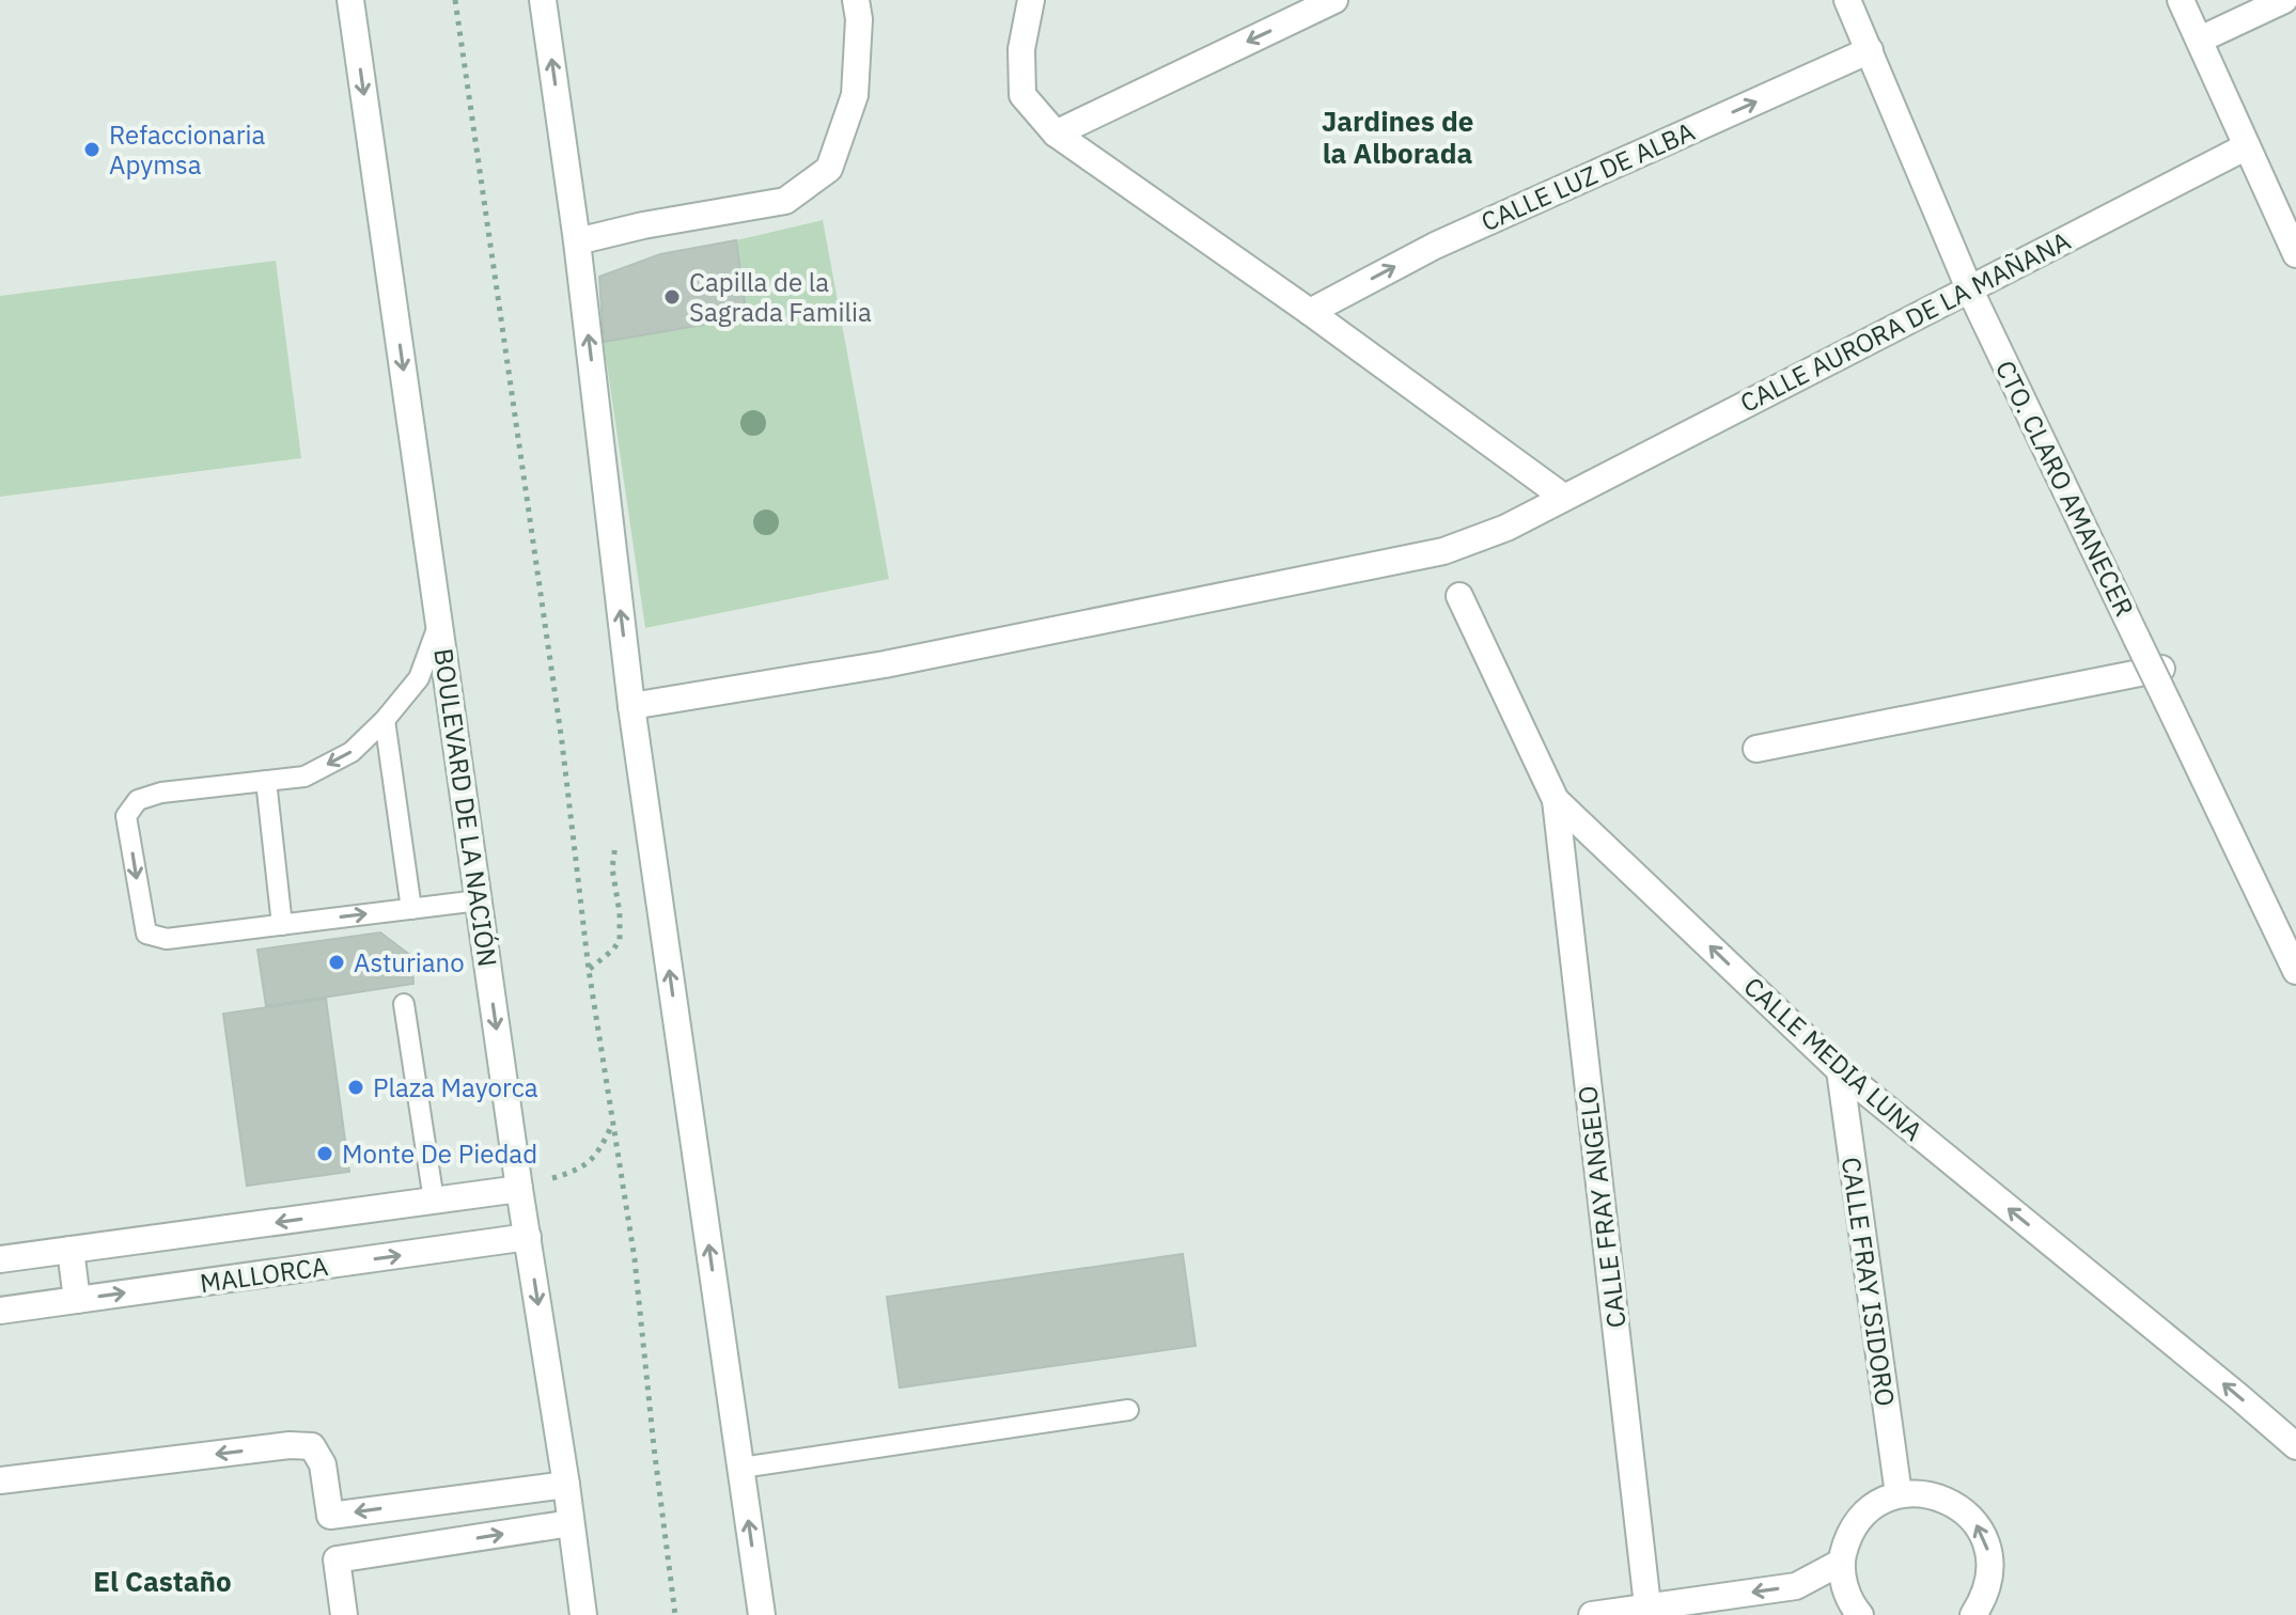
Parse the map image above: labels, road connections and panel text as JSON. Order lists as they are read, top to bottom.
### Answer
{
  "streets": {
    "street": [
      "CALLE LUZ DE ALBA",
      "CALLE AURORA DE LA MAÑANA",
      "CTO. CLARO AMANECER",
      "BOULEVARD DE LA NACIÓN",
      "CALLE MEDIA LUNA",
      "CALLE FRAY ANGELO",
      "MALLORCA",
      "CALLE FRAY ISIDORO"
    ]
  },
  "crossings": [
    ["CALLE LUZ DE ALBA", "CTO. CLARO AMANECER"],
    ["CALLE AURORA DE LA MAÑANA", "CTO. CLARO AMANECER"],
    ["BOULEVARD DE LA NACIÓN", "MALLORCA"],
    ["CALLE MEDIA LUNA", "CALLE FRAY ANGELO"],
    ["CALLE MEDIA LUNA", "CALLE FRAY ISIDORO"]
  ],
  "one_way": ["CALLE LUZ DE ALBA", "CALLE MEDIA LUNA"],
  "districts": ["Jardines de la Alborada", "El Castaño"],
  "places": [
    "Refaccionaria Apymsa",
    "Capilla de la Sagrada Familia",
    "Asturiano",
    "Plaza Mayorca",
    "Monte De Piedad"
  ]
}
